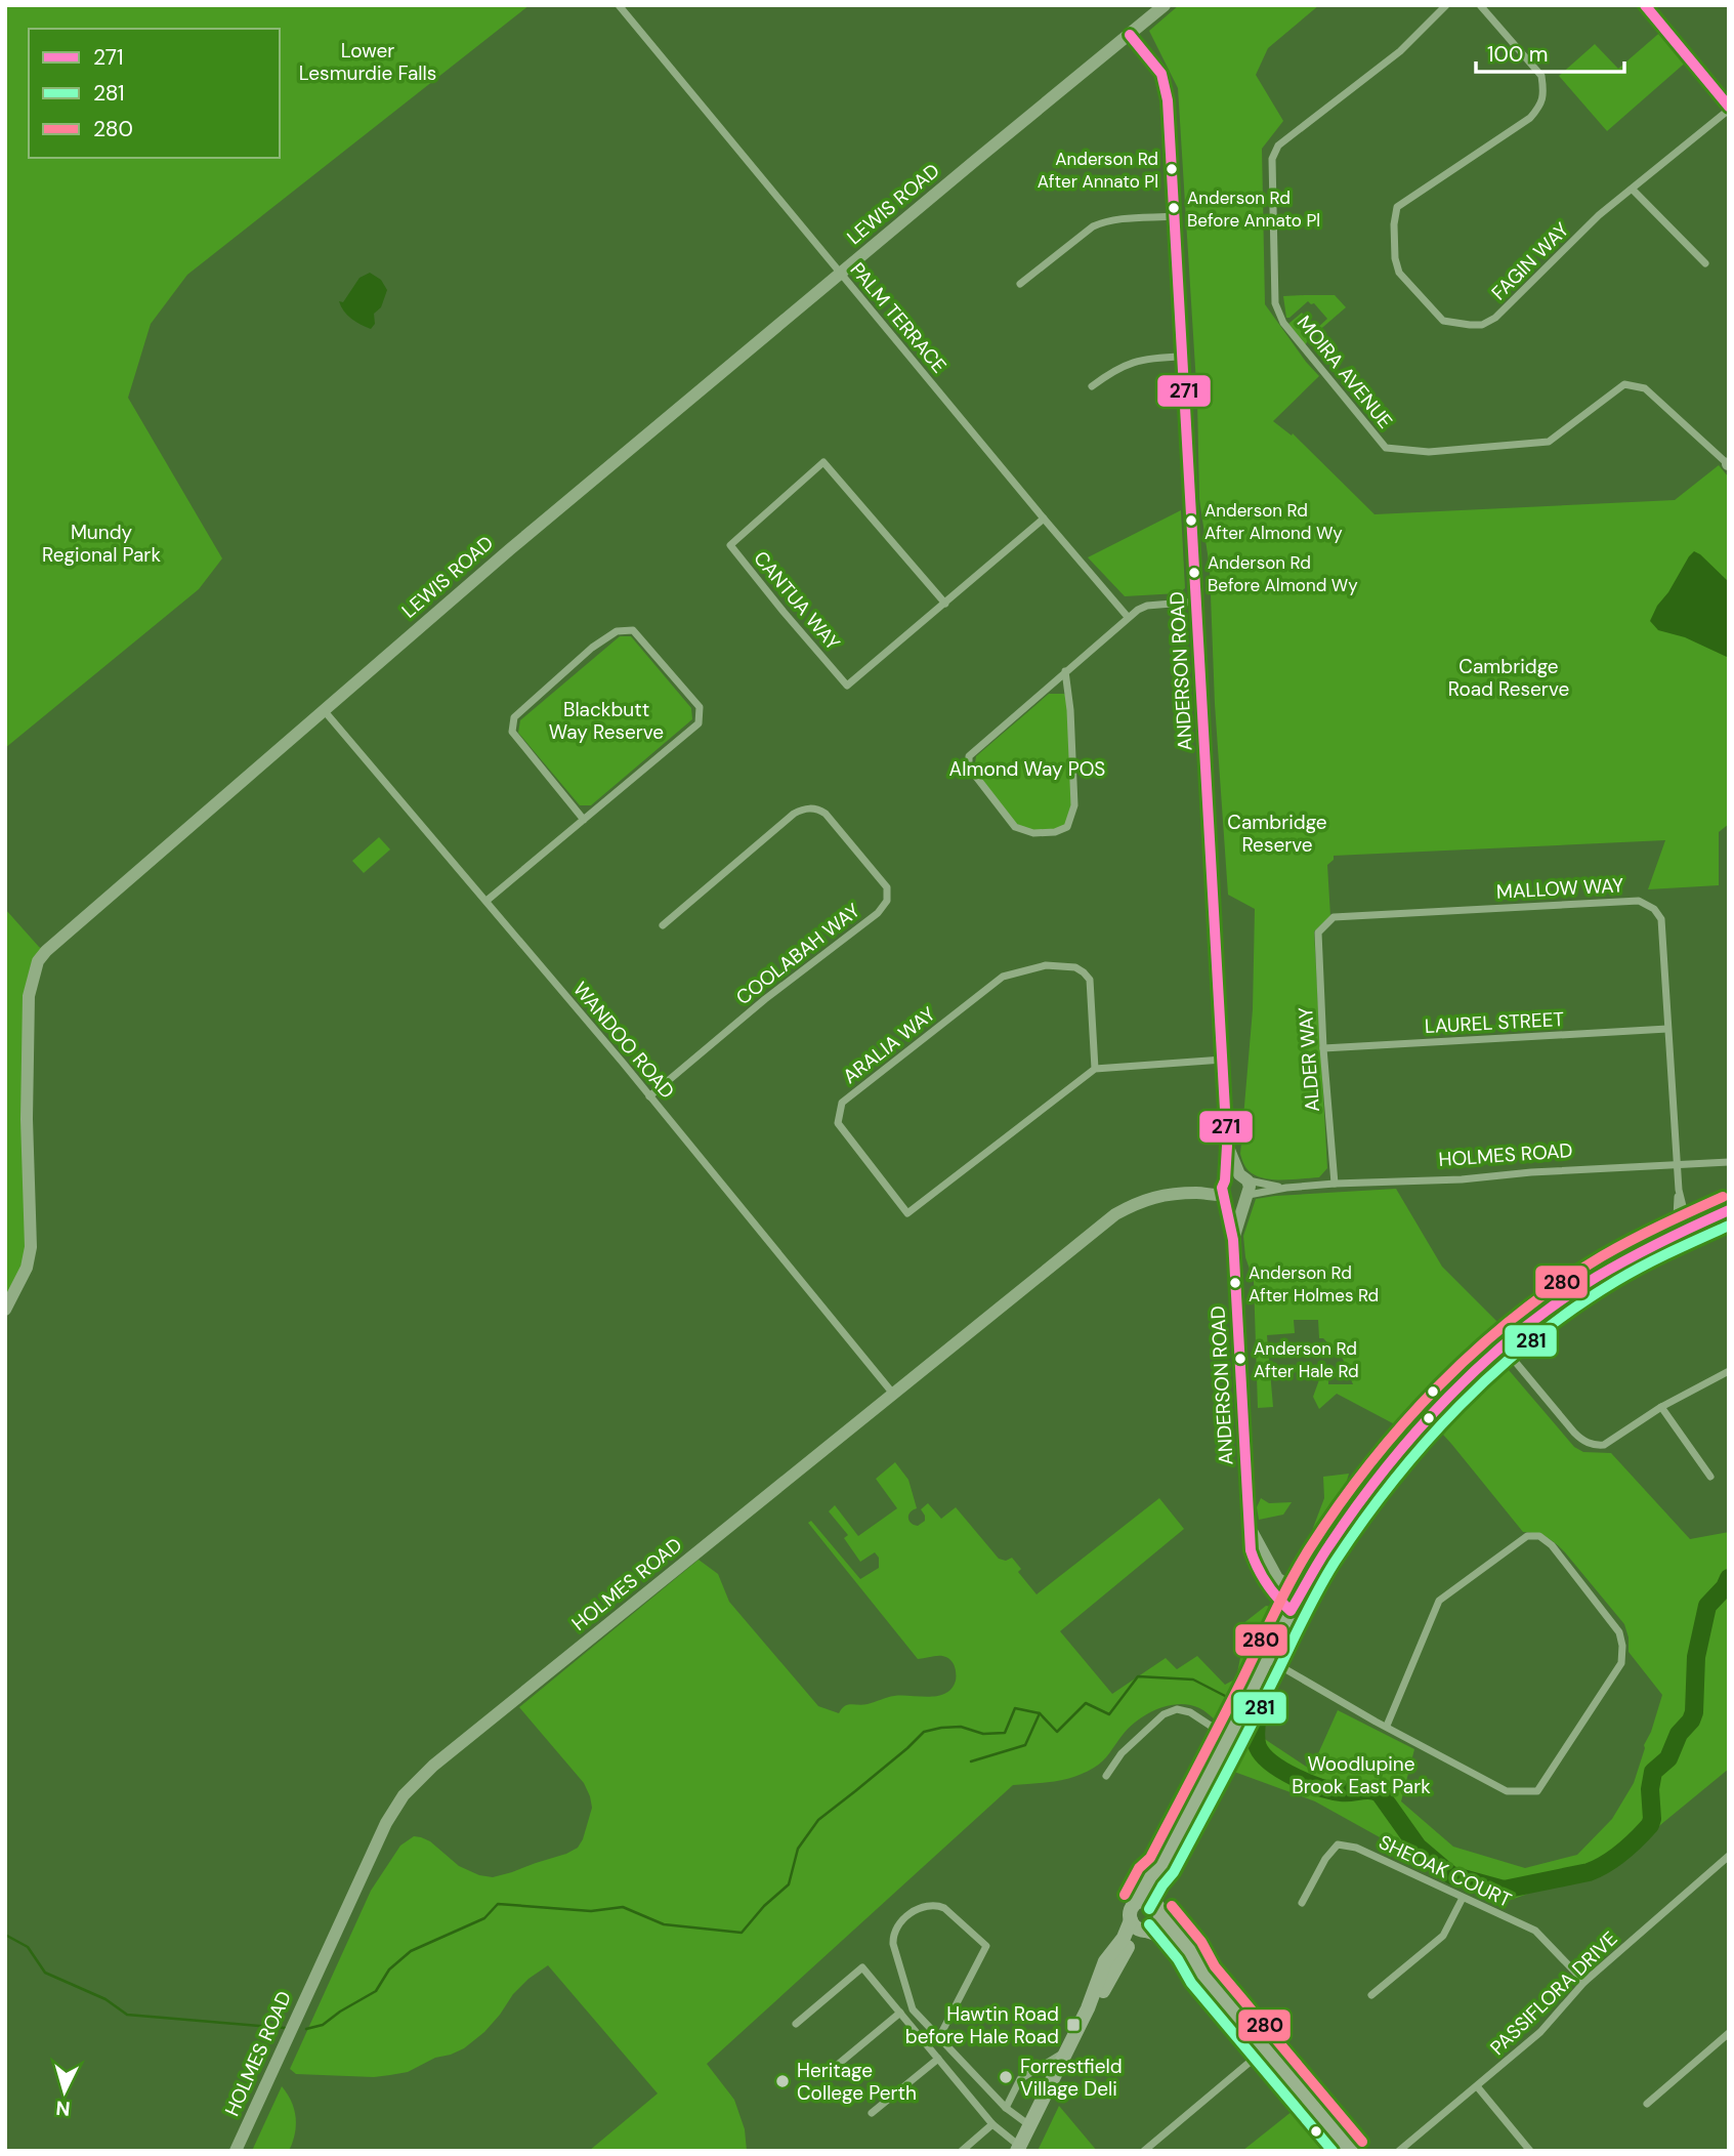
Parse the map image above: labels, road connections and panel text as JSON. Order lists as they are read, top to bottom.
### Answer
{
  "streets": {
    "street": [
      "LEWIS ROAD",
      "FAGIN WAY",
      "PALM TERRACE",
      "MOIRA AVENUE",
      "CANTUA WAY",
      "ANDERSON ROAD",
      "MALLOW WAY",
      "COOLABAH WAY",
      "LAUREL STREET",
      "WANDOO ROAD",
      "ARALIA WAY",
      "ALDER WAY",
      "HOLMES ROAD",
      "SHEOAK COURT",
      "PASSIFLORA DRIVE"
    ]
  },
  "crossings": [
    ["LEWIS ROAD", "PALM TERRACE"],
    ["LEWIS ROAD", "ANDERSON ROAD"],
    ["LEWIS ROAD", "WANDOO ROAD"],
    ["PALM TERRACE", "CANTUA WAY"],
    ["ANDERSON ROAD", "HOLMES ROAD"],
    ["MALLOW WAY", "LAUREL STREET"],
    ["MALLOW WAY", "ALDER WAY"],
    ["MALLOW WAY", "HOLMES ROAD"],
    ["COOLABAH WAY", "WANDOO ROAD"],
    ["LAUREL STREET", "ALDER WAY"],
    ["WANDOO ROAD", "HOLMES ROAD"],
    ["ALDER WAY", "HOLMES ROAD"],
    ["SHEOAK COURT", "PASSIFLORA DRIVE"]
  ],
  "parks": [
    "Lower Lesmurdie Falls",
    "Mundy Regional Park",
    "Cambridge Road Reserve",
    "Blackbutt Way Reserve",
    "Almond Way POS",
    "Cambridge Reserve",
    "Woodlupine Brook East Park"
  ],
  "places": {
    "other": [
      "Anderson Rd After Annato Pl",
      "Anderson Rd Before Annato Pl",
      "Anderson Rd After Almond Wy",
      "Anderson Rd Before Almond Wy",
      "Anderson Rd After Holmes Rd",
      "Anderson Rd After Hale Rd",
      "Forrestfield Village Deli",
      "Heritage College Perth"
    ],
    "transit": ["Hawtin Road before Hale Road"]
  },
  "lines": ["transit line 271", "transit line 280", "transit line 281"],
  "legend": ["271", "281", "280"],
  "scale_bar": "100 m",
  "north": "bottom"
}
